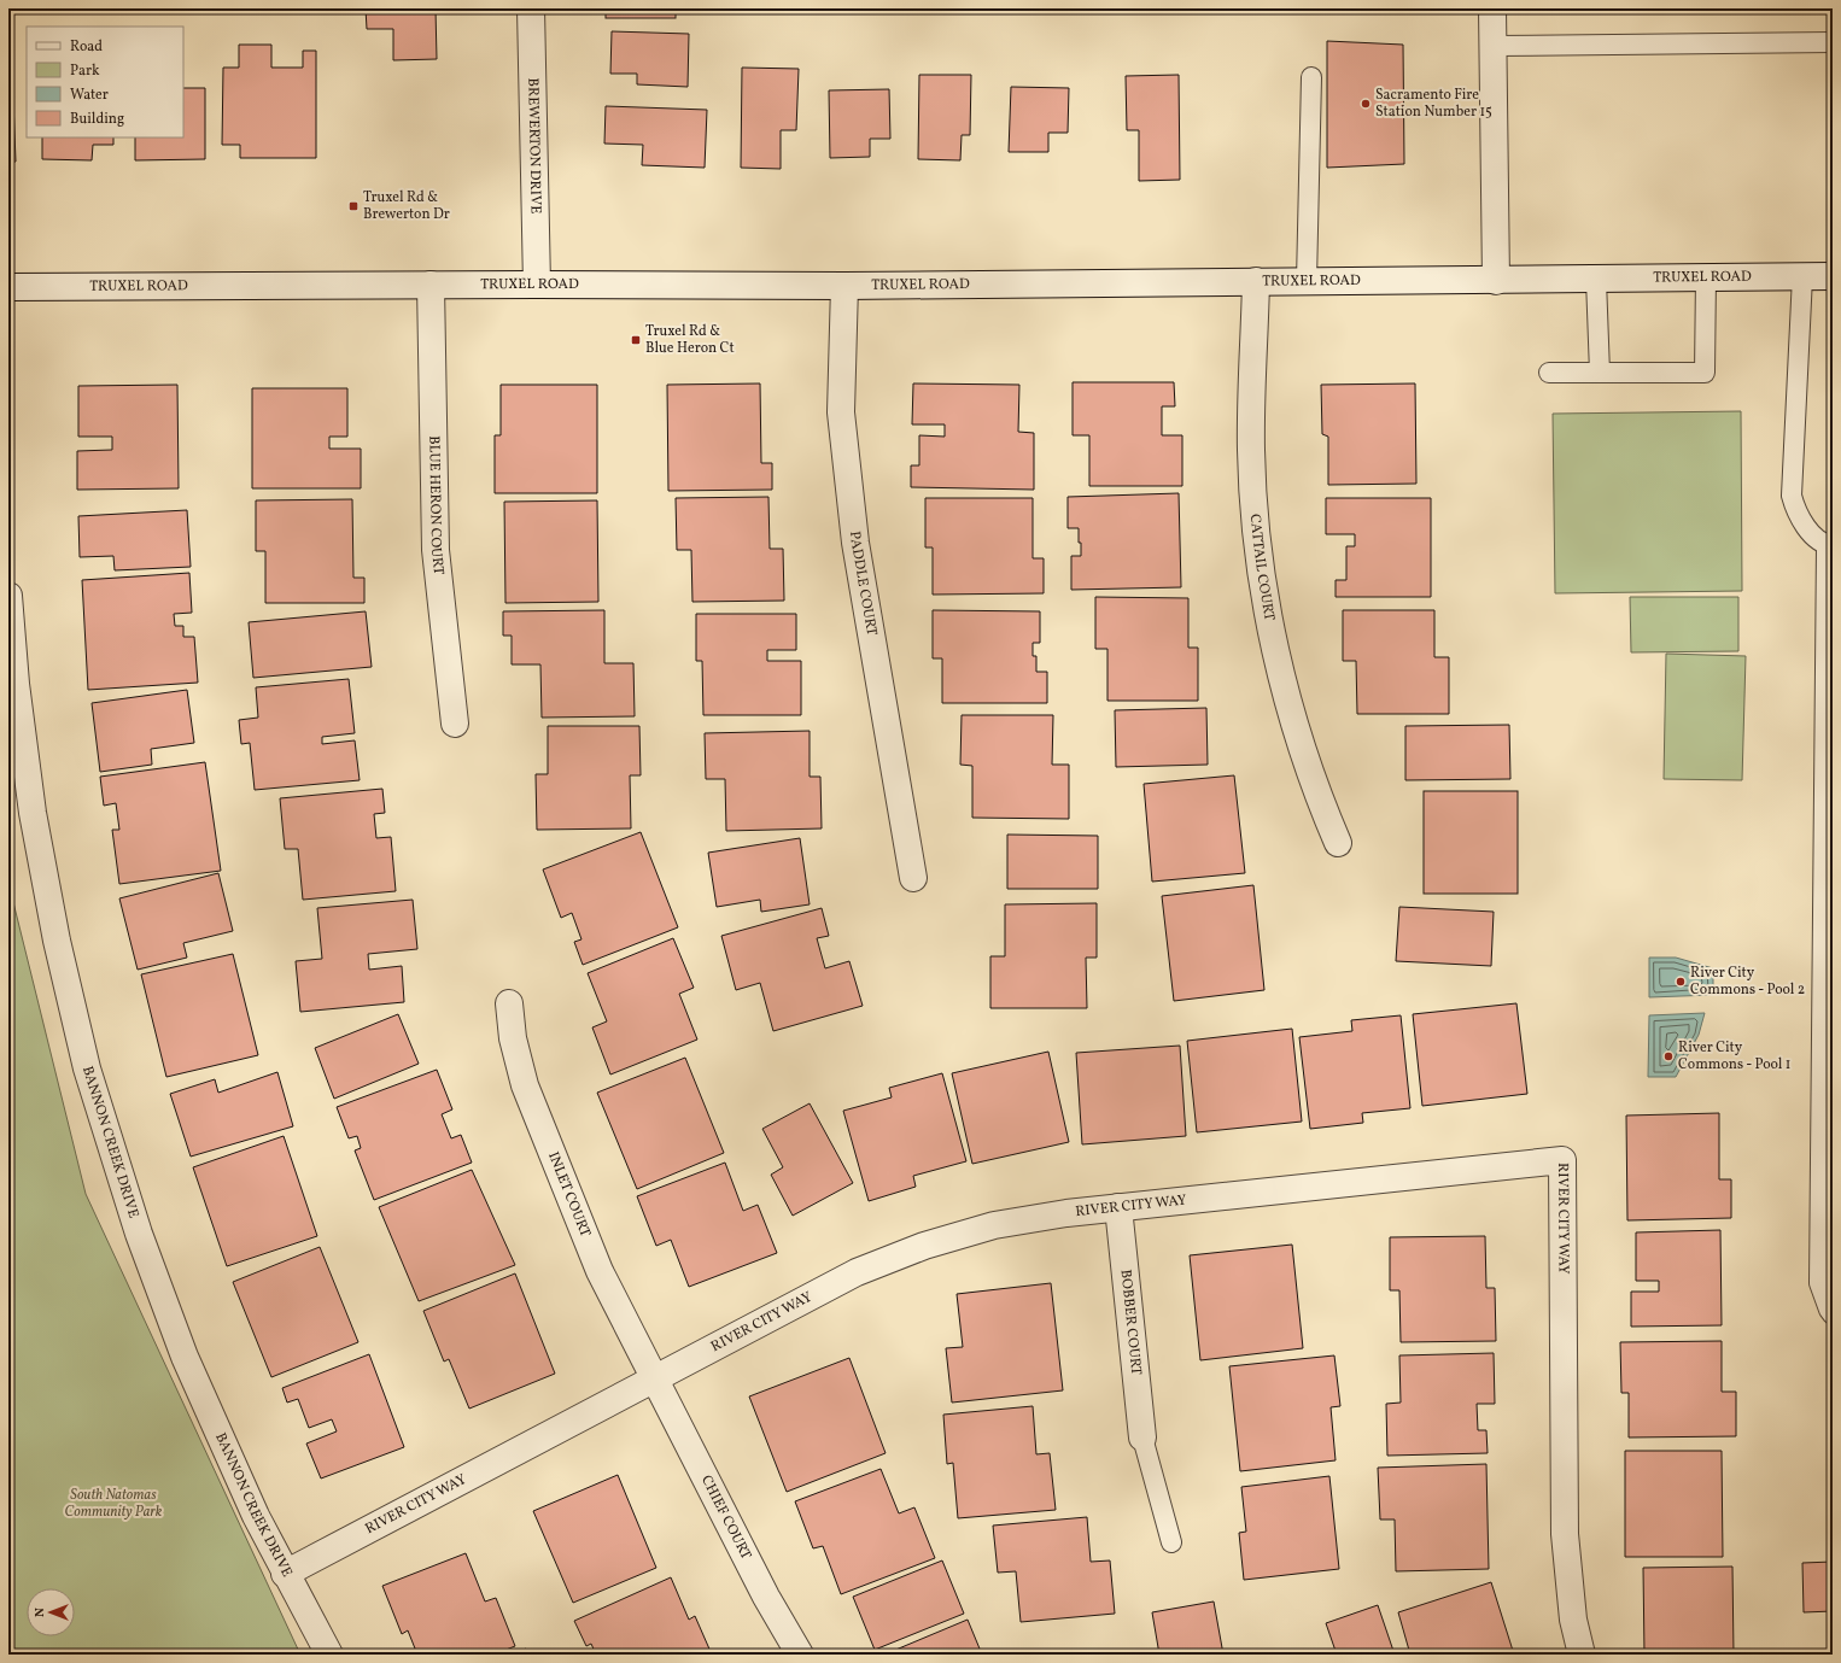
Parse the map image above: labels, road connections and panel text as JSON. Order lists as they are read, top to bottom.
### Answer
{
  "streets": {
    "street": [
      "BREWERTON DRIVE",
      "TRUXEL ROAD",
      "BLUE HERON COURT",
      "CATTAIL COURT",
      "PADDLE COURT",
      "BANNON CREEK DRIVE",
      "INLET COURT",
      "RIVER CITY WAY",
      "BOBBER COURT",
      "CHIEF COURT"
    ]
  },
  "crossings": [
    ["BREWERTON DRIVE", "TRUXEL ROAD"],
    ["TRUXEL ROAD", "BLUE HERON COURT"],
    ["TRUXEL ROAD", "CATTAIL COURT"],
    ["TRUXEL ROAD", "PADDLE COURT"],
    ["BANNON CREEK DRIVE", "RIVER CITY WAY"],
    ["INLET COURT", "RIVER CITY WAY"],
    ["INLET COURT", "CHIEF COURT"],
    ["RIVER CITY WAY", "BOBBER COURT"],
    ["RIVER CITY WAY", "CHIEF COURT"]
  ],
  "parks": ["South Natomas Community Park"],
  "places": {
    "other": ["Sacramento Fire Station Number 15", "River City Commons - Pool 2", "River City Commons - Pool 1"],
    "transit": ["Truxel Rd & Brewerton Dr", "Truxel Rd & Blue Heron Ct"]
  },
  "legend": [
    "Road",
    "Park",
    "Water",
    "Building"
  ],
  "north": "left"
}
